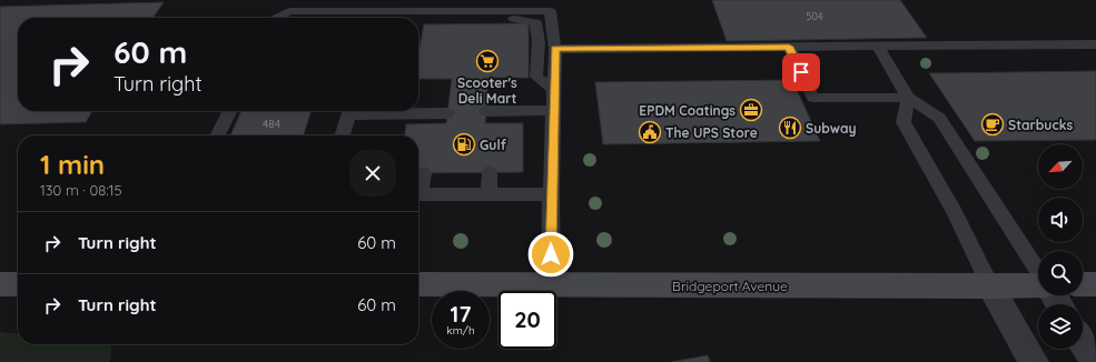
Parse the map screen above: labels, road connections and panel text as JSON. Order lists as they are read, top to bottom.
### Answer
{
  "streets": {
    "main road": ["Bridgeport Avenue"]
  },
  "places": {
    "supermarket": ["Scooter's Deli Mart"],
    "office": ["EPDM Coatings"],
    "cafe": ["Starbucks"],
    "restaurant": ["Subway"],
    "public building": ["The UPS Store"],
    "fuel station": ["Gulf"]
  },
  "house_numbers": ["504", "484"],
  "north": "bottom left",
  "page": {
    "turn": ["60 m", "Turn right"],
    "heading": ["1 min", "130 m · 08:15"],
    "list": [
      {
        "name": "Turn right",
        "value": "60 m"
      },
      {
        "name": "Turn right",
        "value": "60 m"
      }
    ],
    "speed": "17 km/h",
    "limit": "20"
  }
}
